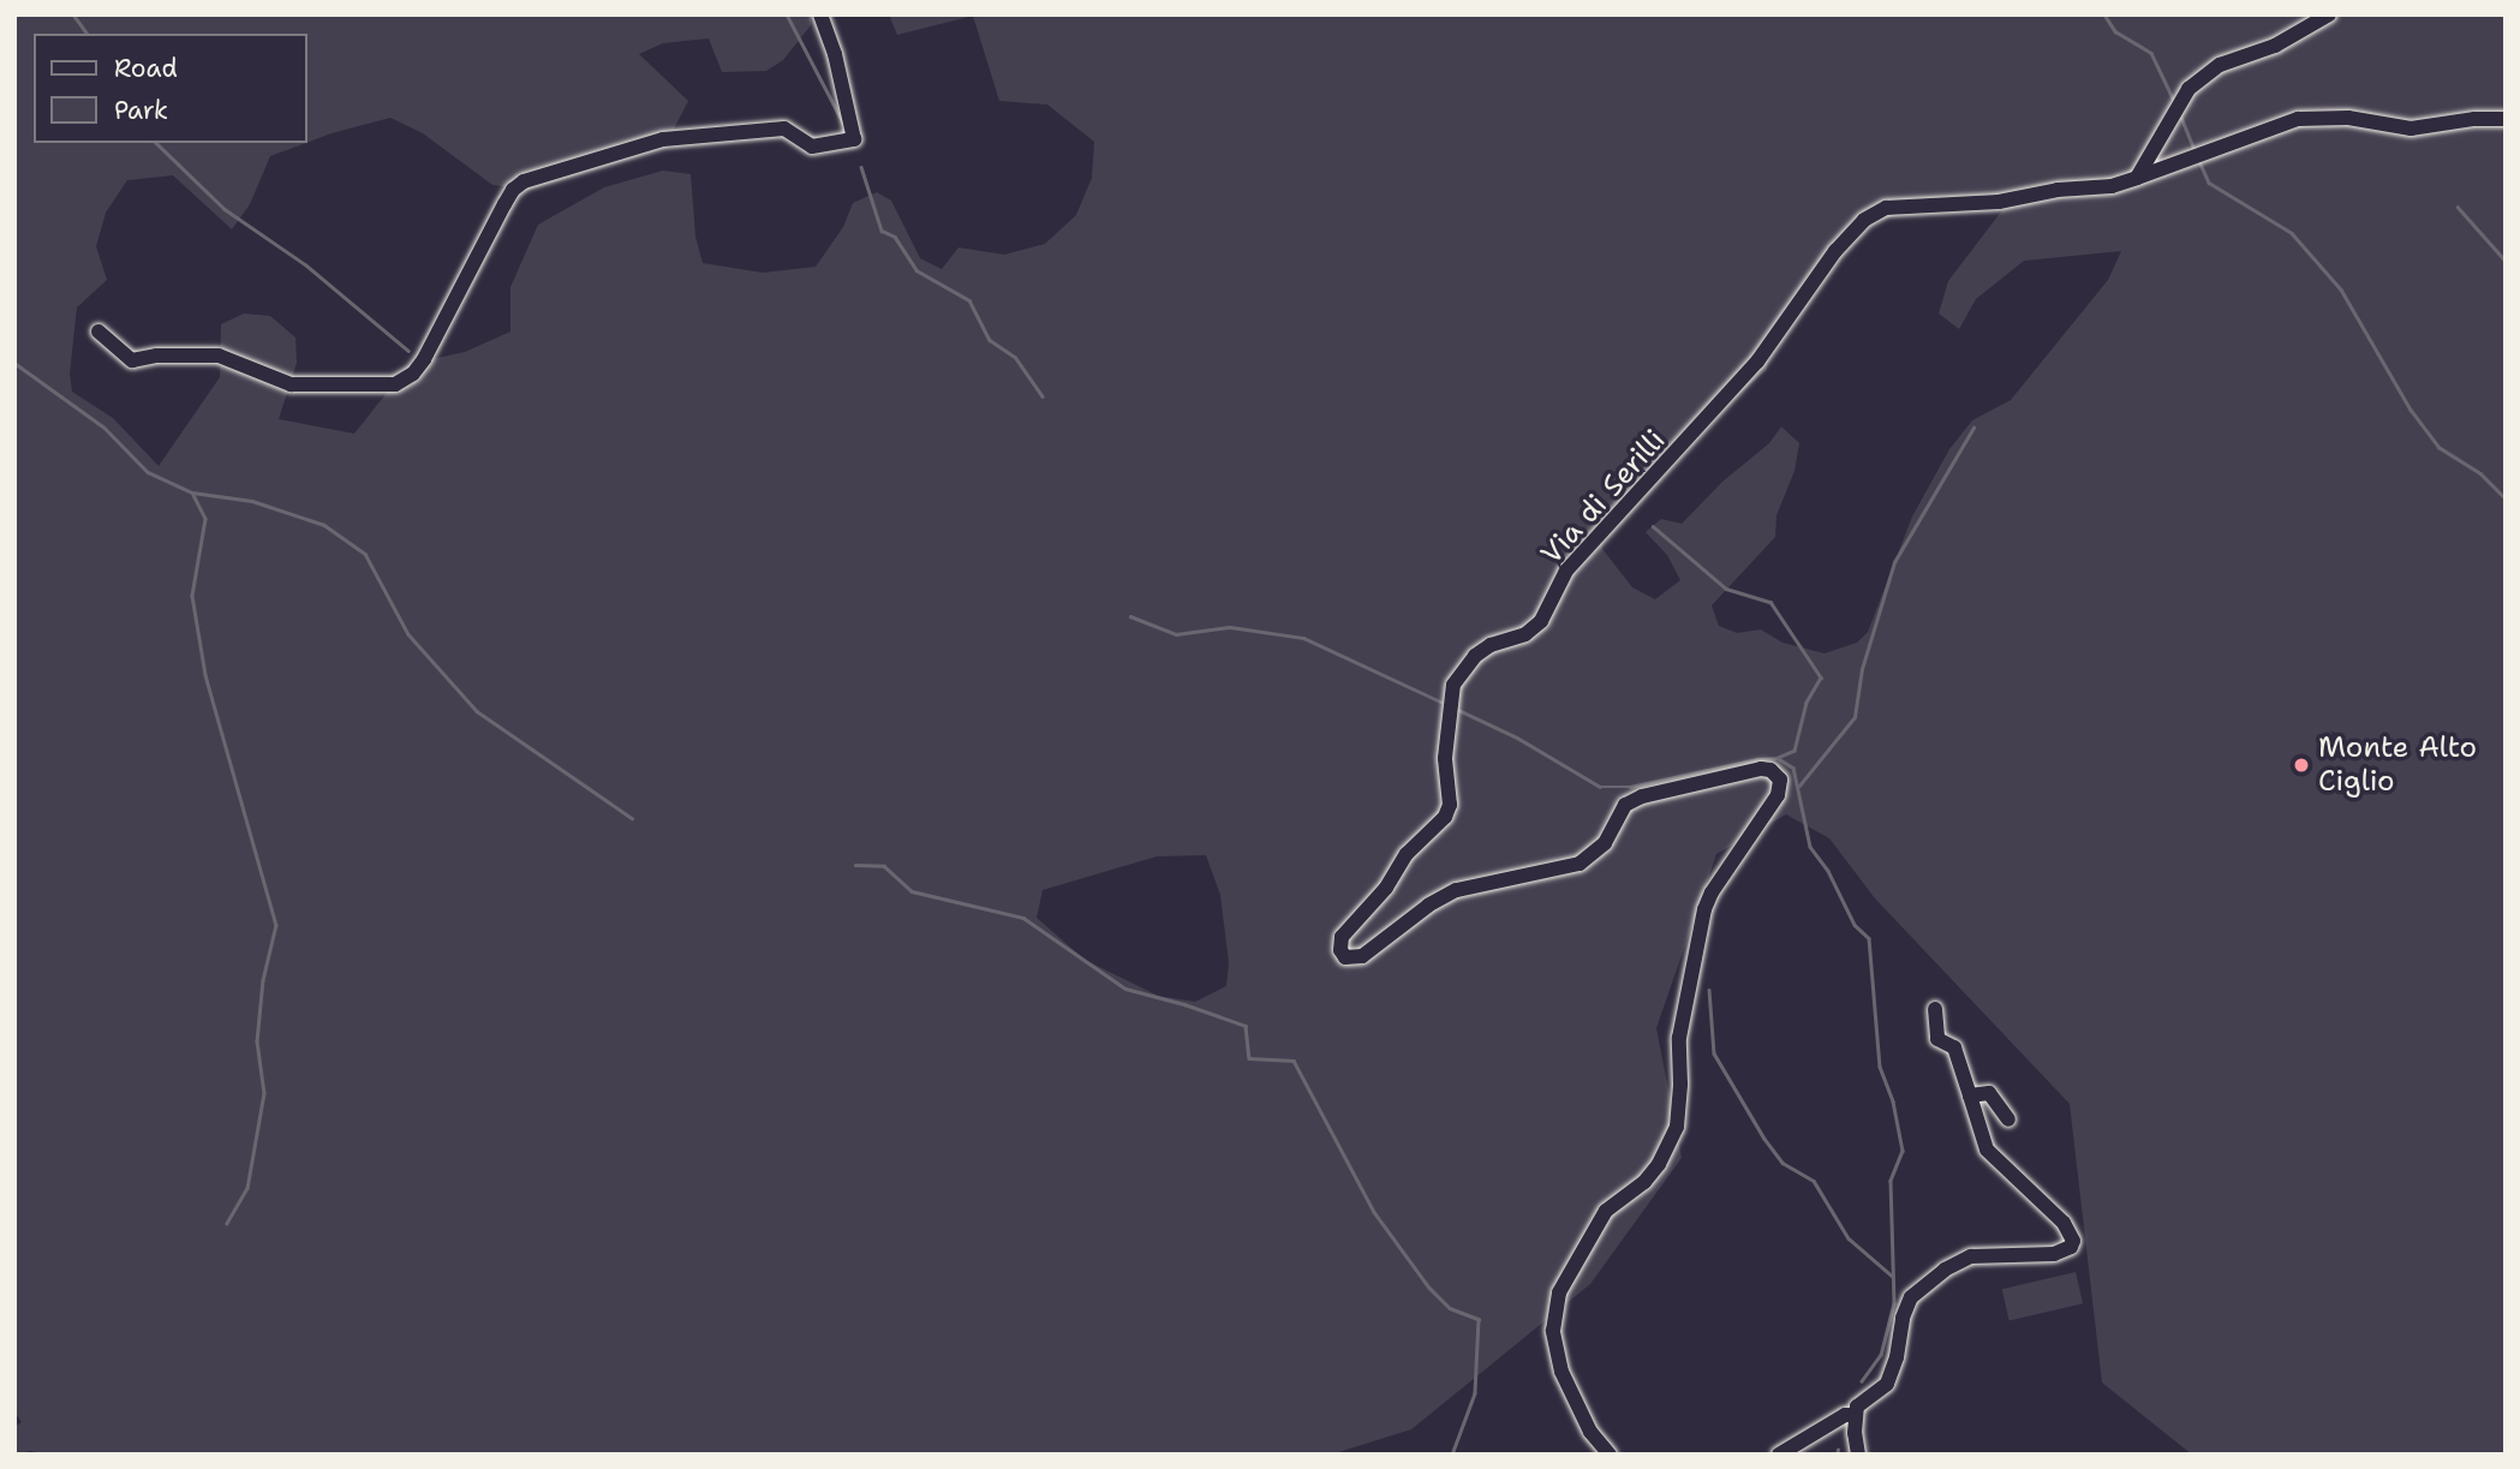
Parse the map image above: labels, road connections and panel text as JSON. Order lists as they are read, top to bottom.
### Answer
{
  "streets": {
    "street": ["Via di Serilli"]
  },
  "places": ["Monte Alto Ciglio"],
  "legend": ["Road", "Park"]
}
